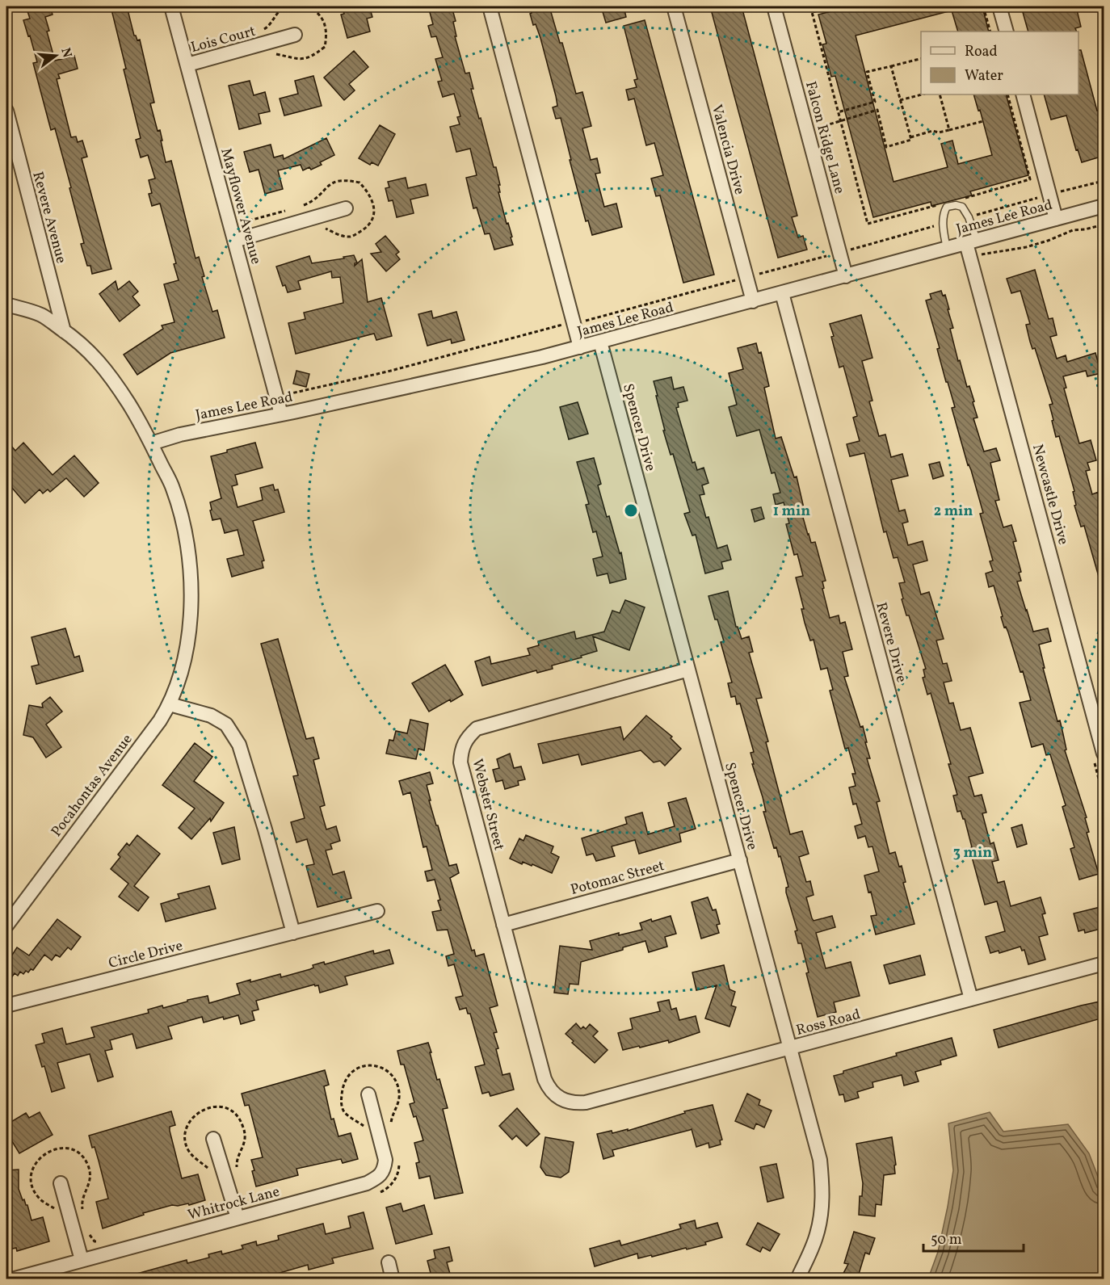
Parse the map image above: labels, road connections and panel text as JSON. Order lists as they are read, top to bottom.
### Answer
{
  "streets": {
    "street": [
      "Lois Court",
      "Falcon Ridge Lane",
      "Valencia Drive",
      "Mayflower Avenue",
      "James Lee Road",
      "Revere Avenue",
      "Spencer Drive",
      "Newcastle Drive",
      "Revere Drive",
      "Pocahontas Avenue",
      "Webster Street",
      "Potomac Street",
      "Circle Drive",
      "Ross Road",
      "Whitrock Lane"
    ]
  },
  "crossings": [
    ["Lois Court", "Mayflower Avenue"],
    ["Falcon Ridge Lane", "James Lee Road"],
    ["Valencia Drive", "James Lee Road"],
    ["Mayflower Avenue", "James Lee Road"],
    ["James Lee Road", "Spencer Drive"],
    ["James Lee Road", "Newcastle Drive"],
    ["James Lee Road", "Revere Drive"],
    ["James Lee Road", "Pocahontas Avenue"],
    ["Revere Avenue", "Pocahontas Avenue"],
    ["Spencer Drive", "Webster Street"],
    ["Spencer Drive", "Potomac Street"],
    ["Spencer Drive", "Ross Road"],
    ["Revere Drive", "Ross Road"],
    ["Webster Street", "Potomac Street"],
    ["Webster Street", "Ross Road"]
  ],
  "legend": ["Road", "Water"],
  "scale_bar": "50 m",
  "north": "right",
  "rings": ["1 min", "2 min", "3 min"]
}
